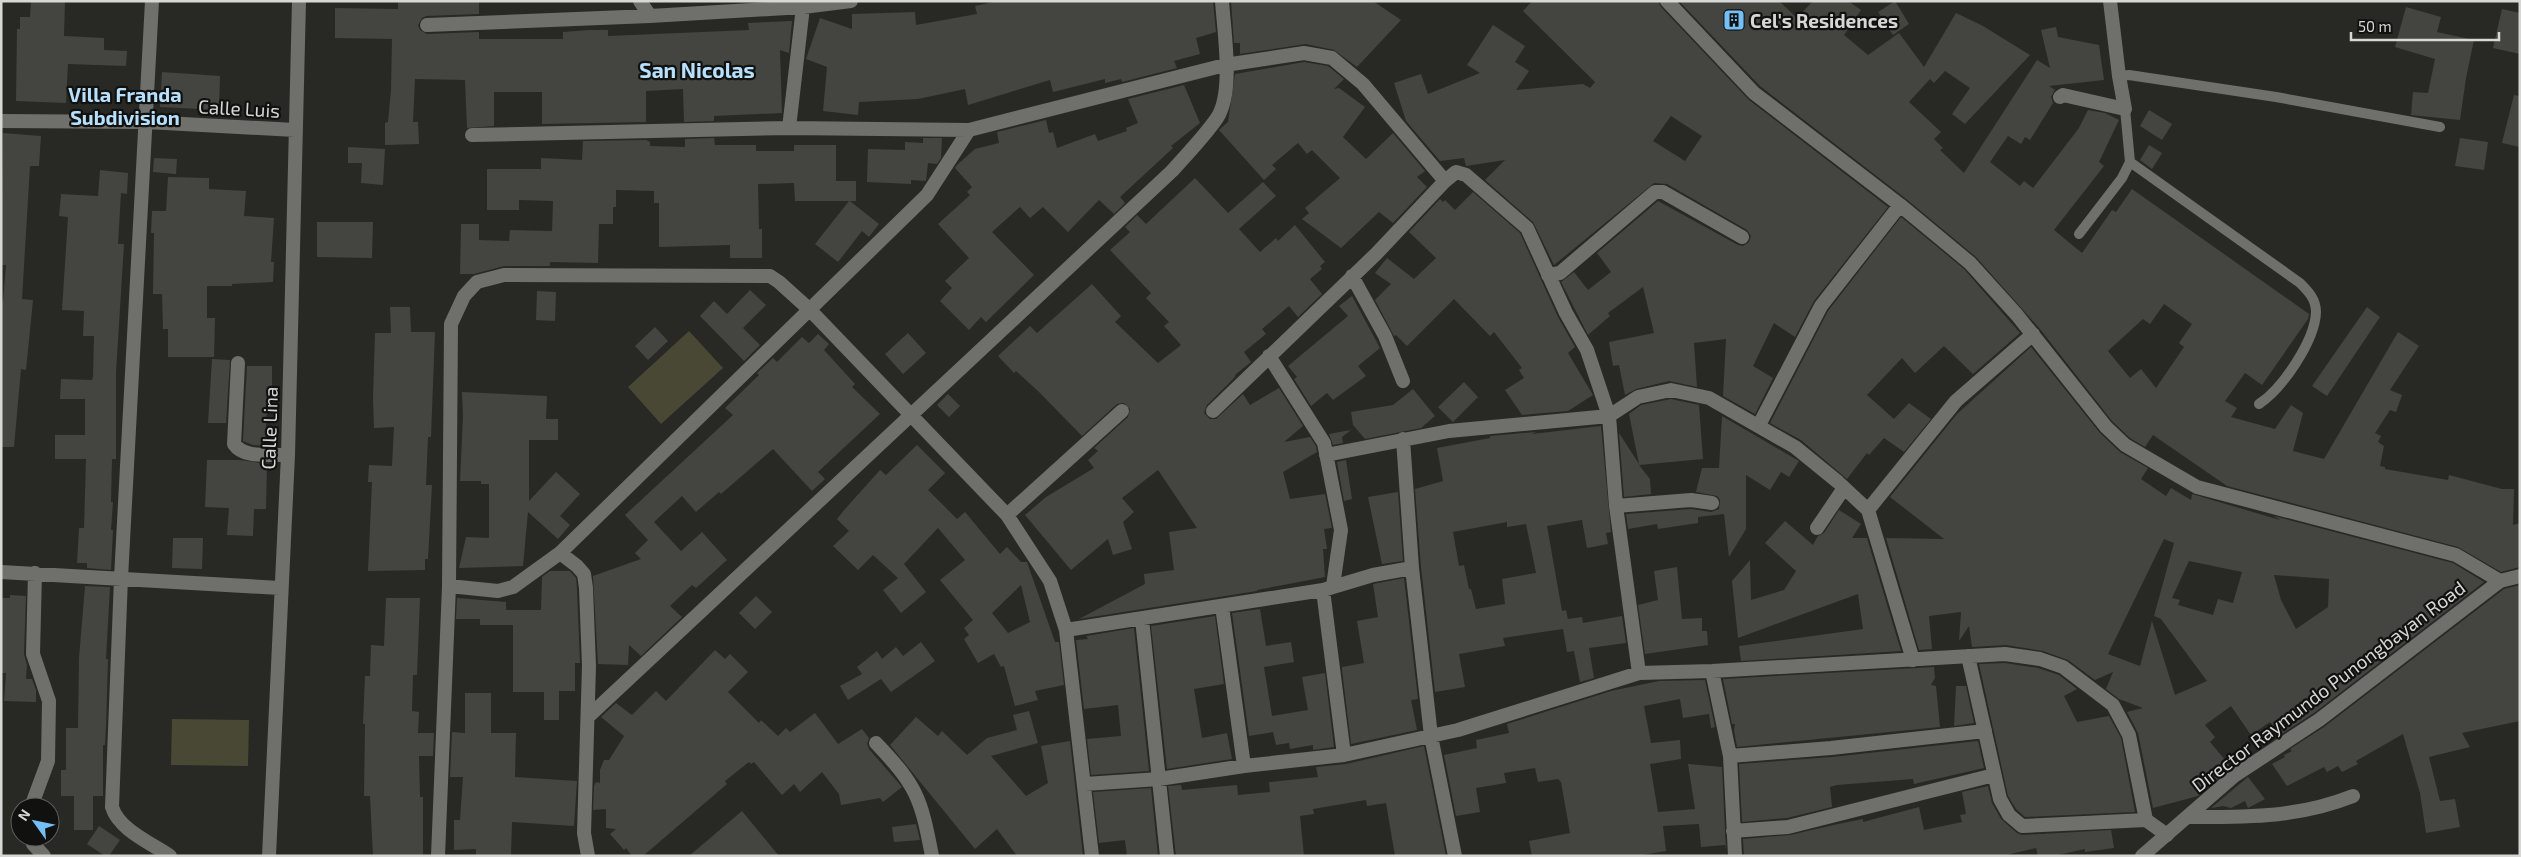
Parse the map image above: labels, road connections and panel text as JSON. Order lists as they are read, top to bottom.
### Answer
{
  "streets": {
    "street": ["Calle Luis", "Calle Lina", "Director Raymundo Punongbayan Road"]
  },
  "crossings": [
    ["Calle Luis", "Calle Lina"]
  ],
  "districts": ["San Nicolas", "Villa Franda Subdivision"],
  "places": {
    "building": ["Cel's Residences"]
  },
  "scale_bar": "50 m",
  "north": "top left"
}
